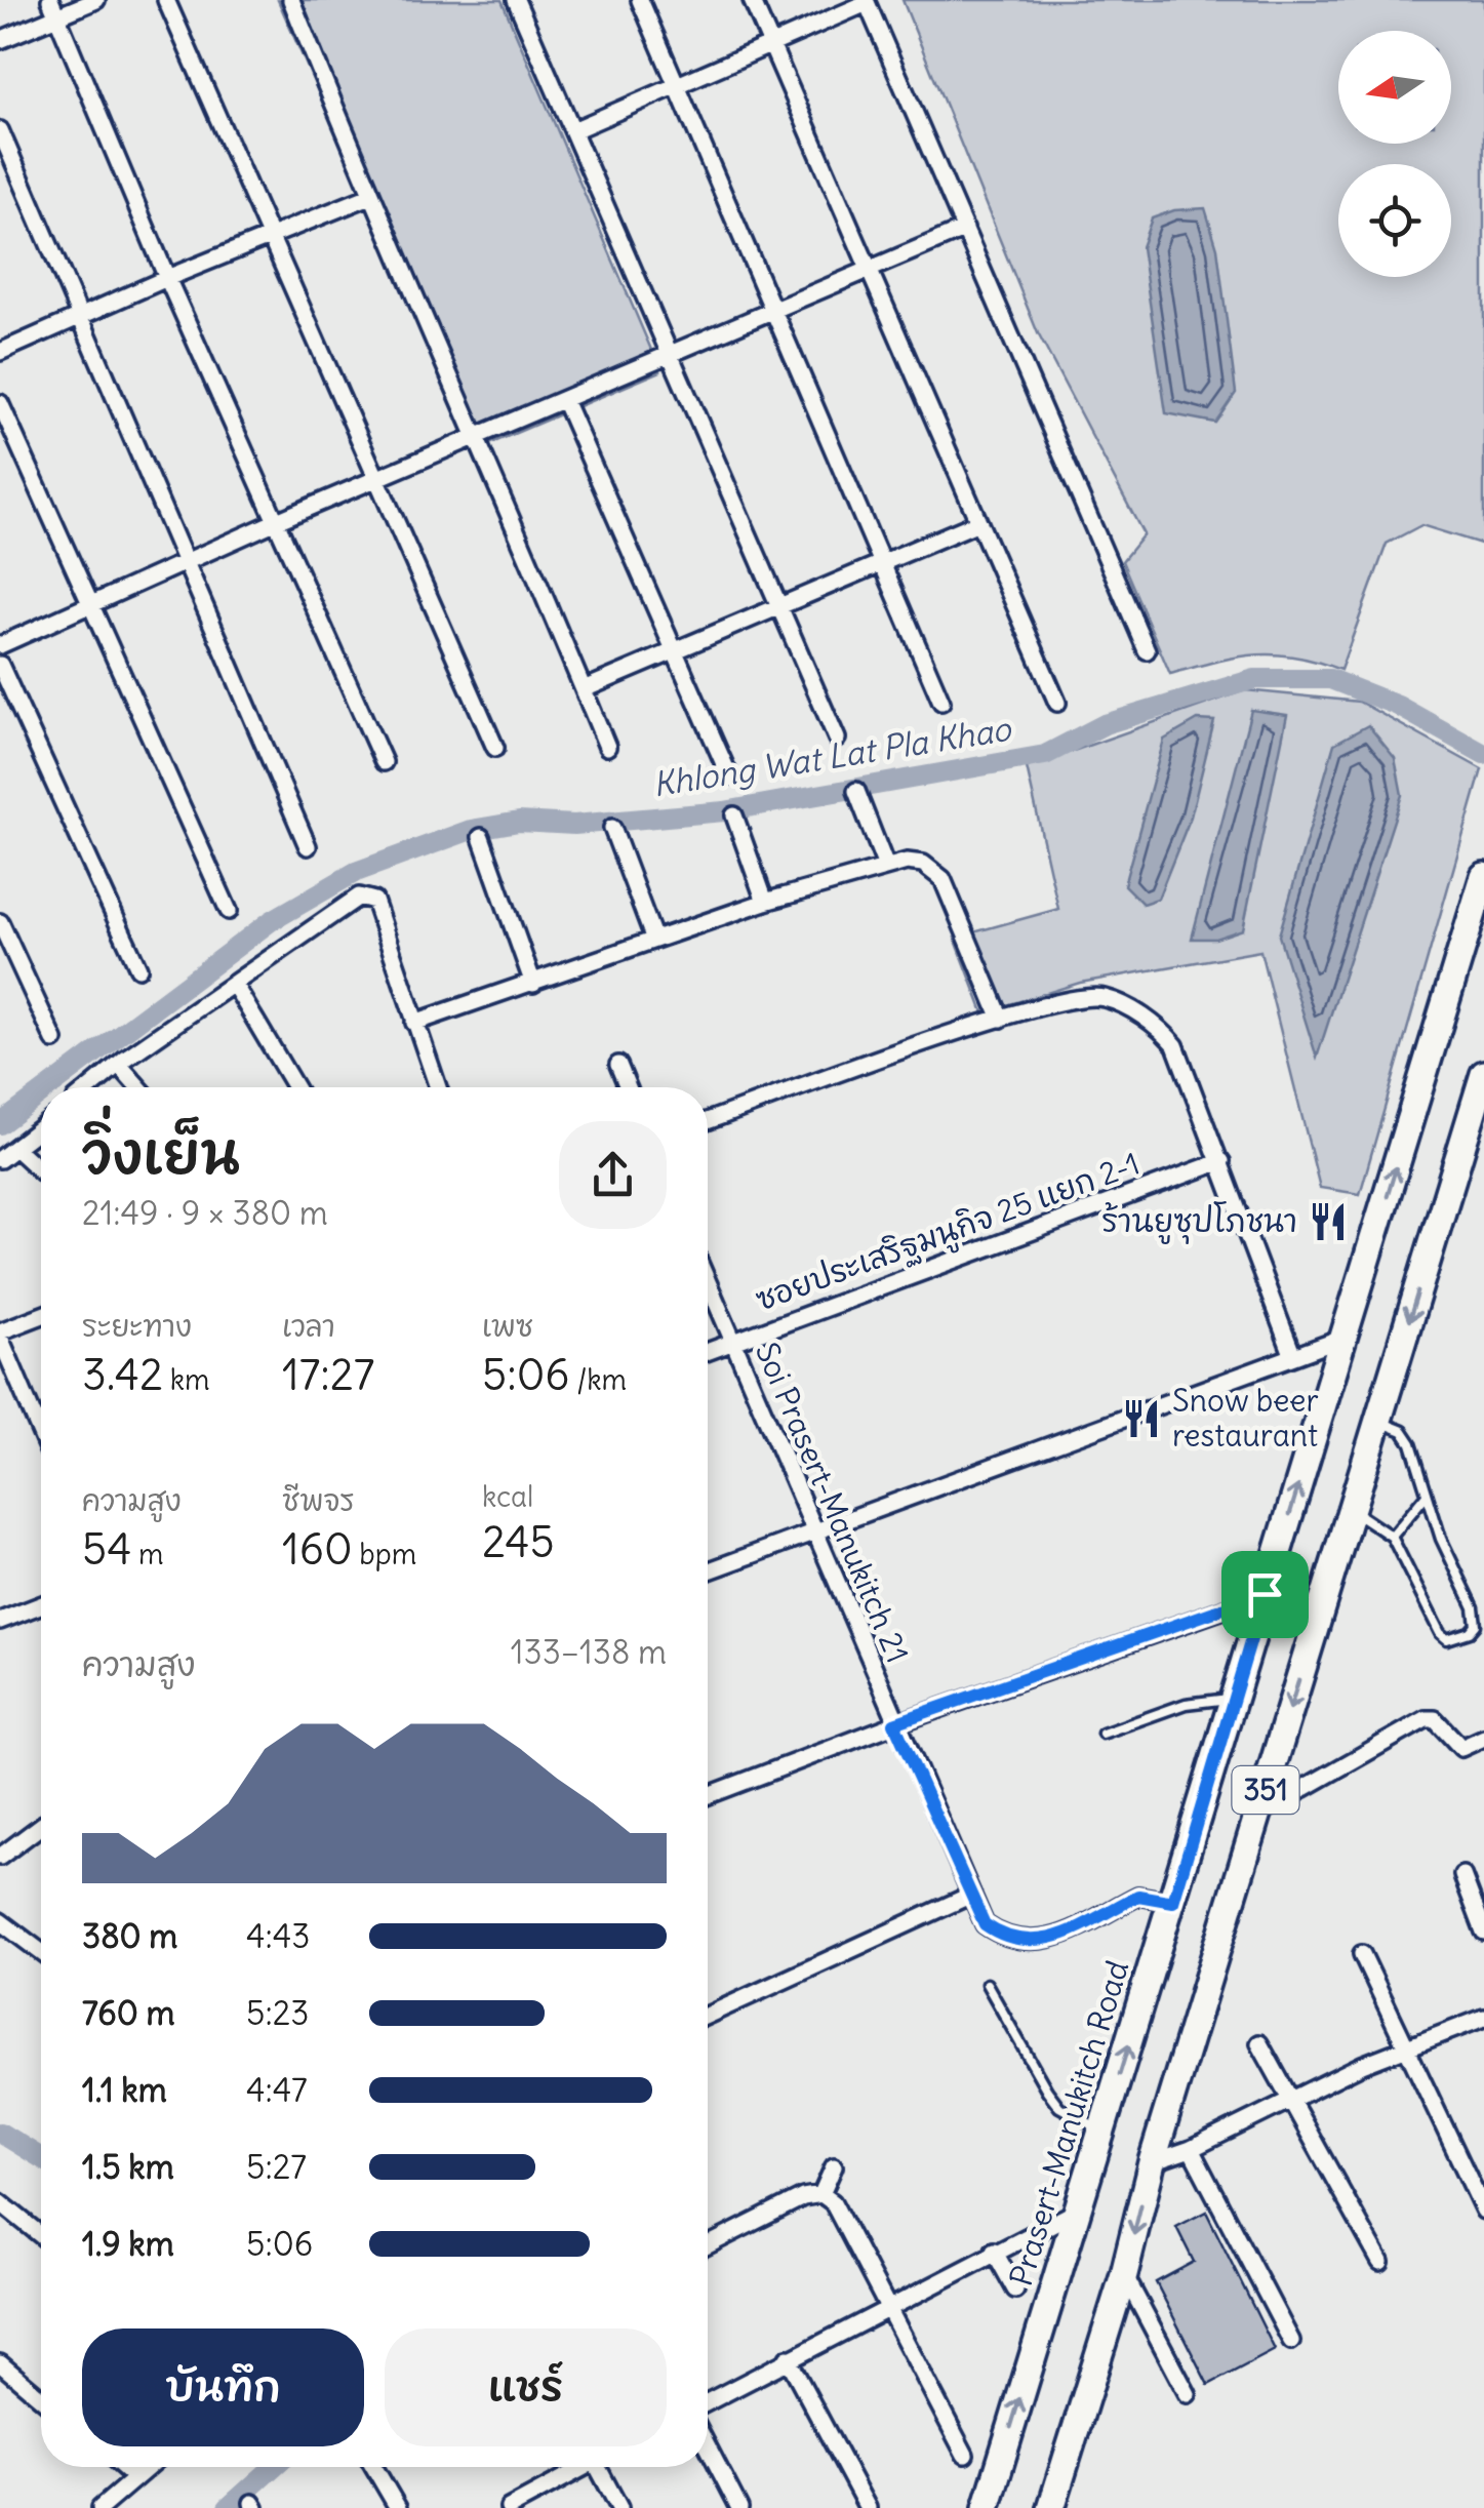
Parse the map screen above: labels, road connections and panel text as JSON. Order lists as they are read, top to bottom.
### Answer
{
  "streets": {
    "main road": ["351", "Prasert-Manukitch Road"],
    "street": ["ซอยประเสริฐมนูกิจ 25 แยก 2-1", "Soi Prasert-Manukitch 21"]
  },
  "crossings": [
    ["ซอยประเสริฐมนูกิจ 25 แยก 2-1", "Soi Prasert-Manukitch 21"],
    ["Soi Prasert-Manukitch 21", "Prasert-Manukitch Road"]
  ],
  "water": ["Khlong Wat Lat Pla Khao"],
  "places": {
    "restaurant": ["ร้านยูซุปโภชนา", "Snow beer restaurant"]
  },
  "north": "left",
  "page": {
    "heading": ["วิ่งเย็น", "21:49 · 9 × 380 m"],
    "stats": [
      ["ระยะทาง", "3.42 km"],
      ["เวลา", "17:27"],
      ["เพซ", "5:06 /km"],
      ["ความสูง", "54 m"],
      ["ชีพจร", "160 bpm"],
      ["kcal", "245"]
    ],
    "chart": ["ความสูง", "133–138 m"],
    "list": [
      {
        "name": "380 m",
        "note": "4:43"
      },
      {
        "name": "760 m",
        "note": "5:23"
      },
      {
        "name": "1.1 km",
        "note": "4:47"
      },
      {
        "name": "1.5 km",
        "note": "5:27"
      },
      {
        "name": "1.9 km",
        "note": "5:06"
      }
    ],
    "buttons": ["บันทึก", "แชร์"]
  }
}
